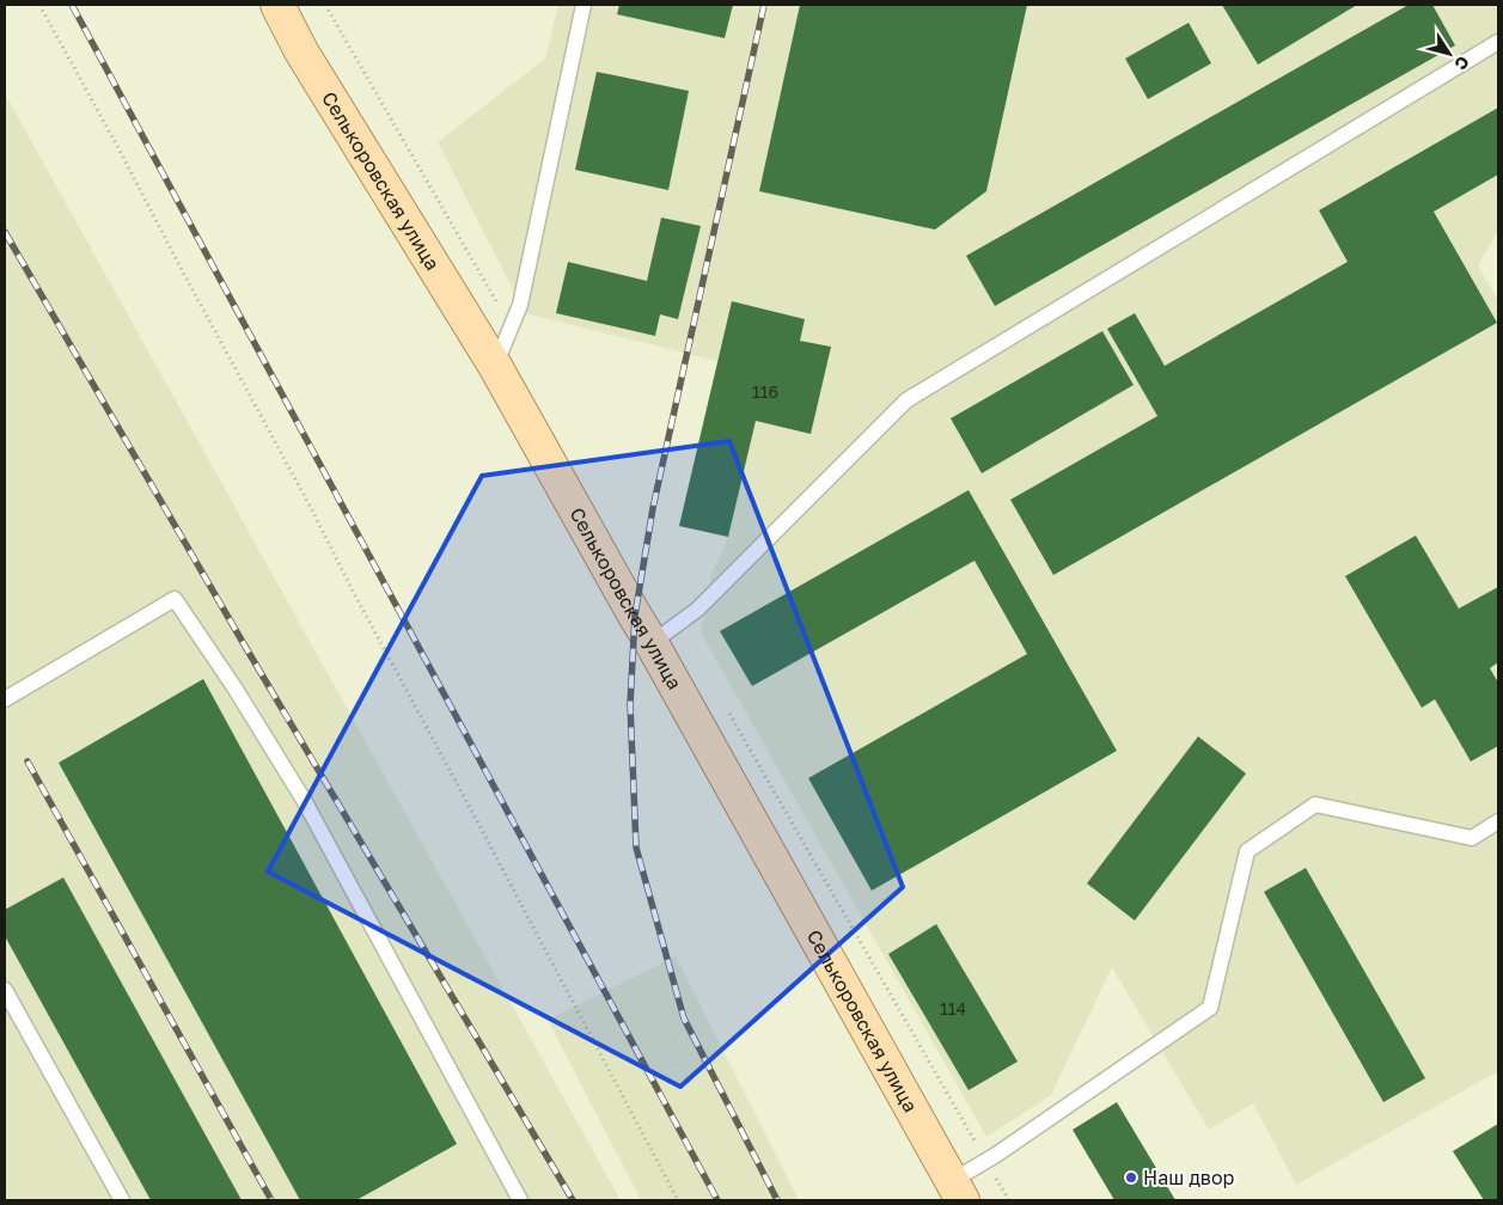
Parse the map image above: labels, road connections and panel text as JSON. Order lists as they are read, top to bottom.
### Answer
{
  "streets": {
    "main road": ["Селькоровская улица"]
  },
  "places": ["Наш двор"],
  "house_numbers": ["116", "114"],
  "north": "bottom right"
}
